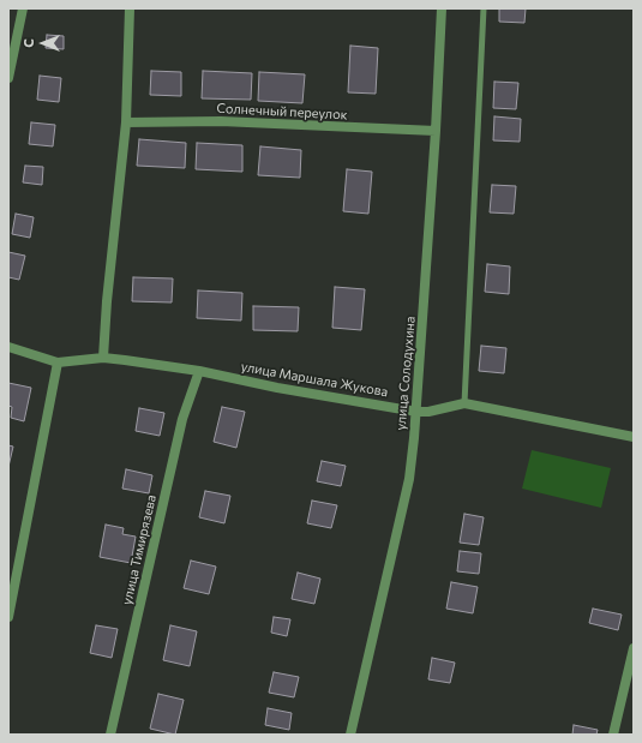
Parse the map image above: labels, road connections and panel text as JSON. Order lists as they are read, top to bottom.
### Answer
{
  "streets": {
    "street": [
      "Солнечный переулок",
      "улица Солодухина",
      "улица Маршала Жукова",
      "улица Тимирязева"
    ]
  },
  "crossings": [
    ["Солнечный переулок", "улица Солодухина"],
    ["улица Солодухина", "улица Маршала Жукова"],
    ["улица Маршала Жукова", "улица Тимирязева"]
  ],
  "north": "left"
}
